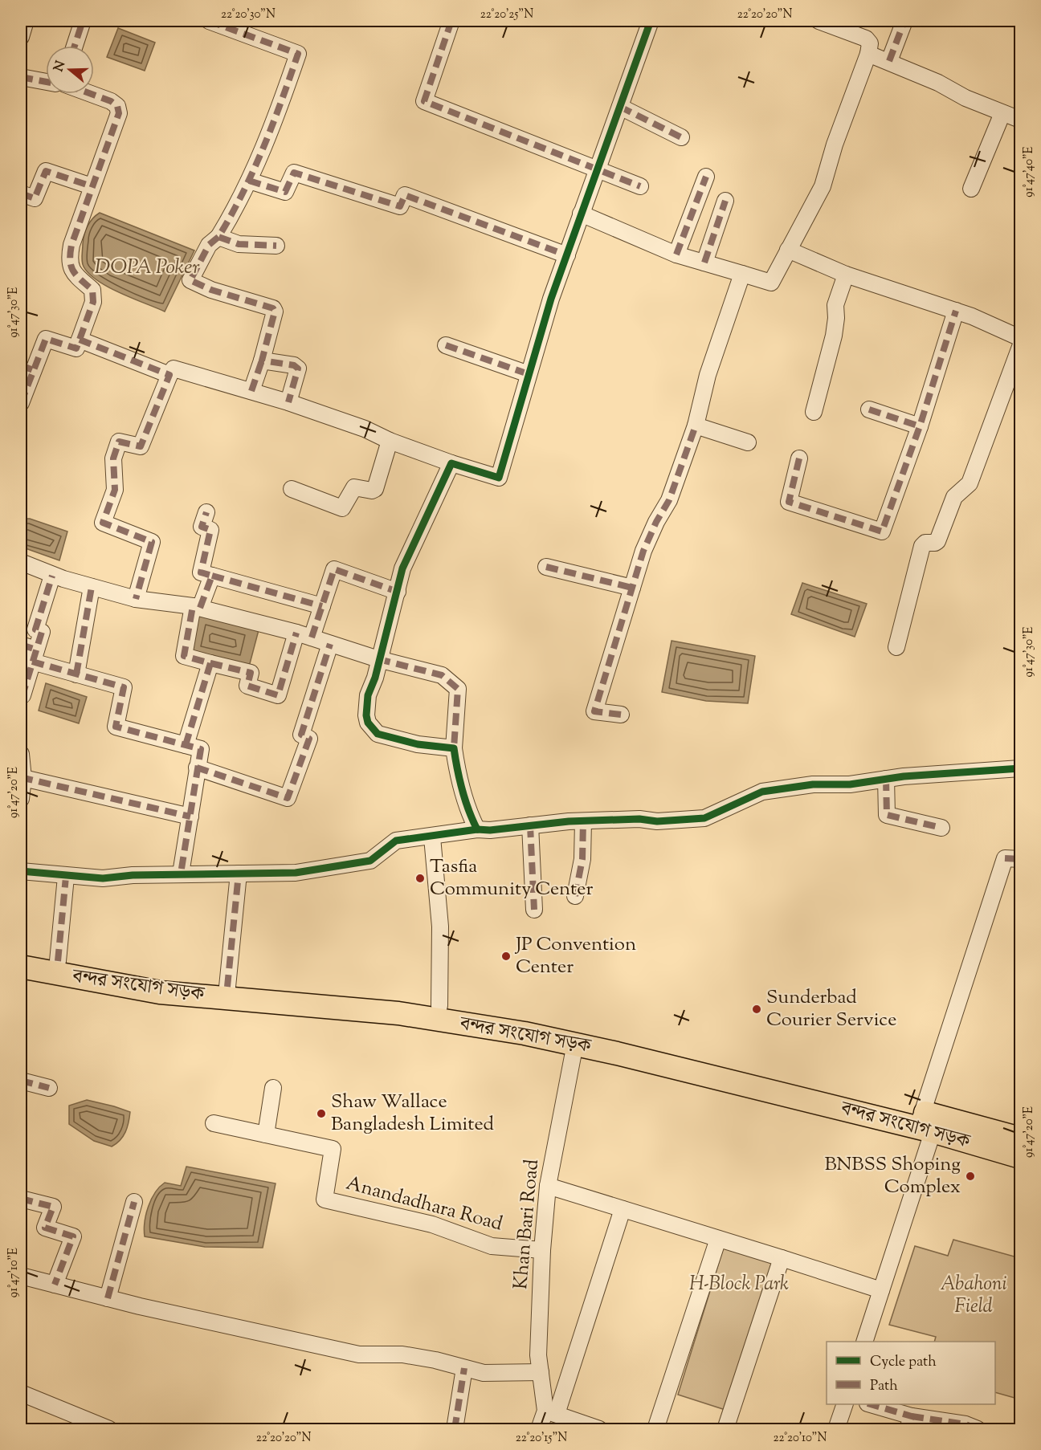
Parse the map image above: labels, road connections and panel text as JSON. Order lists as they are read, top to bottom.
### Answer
{
  "streets": {
    "highway": ["বন্দর সংযোগ সড়ক"],
    "street": ["Anandadhara Road", "Khan Bari Road"]
  },
  "crossings": [
    ["বন্দর সংযোগ সড়ক", "Khan Bari Road"],
    ["Anandadhara Road", "Khan Bari Road"]
  ],
  "water": ["DOPA Poker"],
  "parks": ["H-Block Park", "Abahoni Field"],
  "places": [
    "Tasfia Community Center",
    "JP Convention Center",
    "Sunderbad Courier Service",
    "Shaw Wallace Bangladesh Limited",
    "BNBSS Shoping Complex"
  ],
  "legend": ["Cycle path", "Path"],
  "north": "left",
  "coordinates": [
    "22°20'30\"N",
    "22°20'25\"N",
    "22°20'20\"N",
    "91°47'40\"E",
    "91°47'30\"E",
    "91°47'20\"E",
    "91°47'10\"E",
    "22°20'15\"N",
    "22°20'10\"N"
  ]
}
